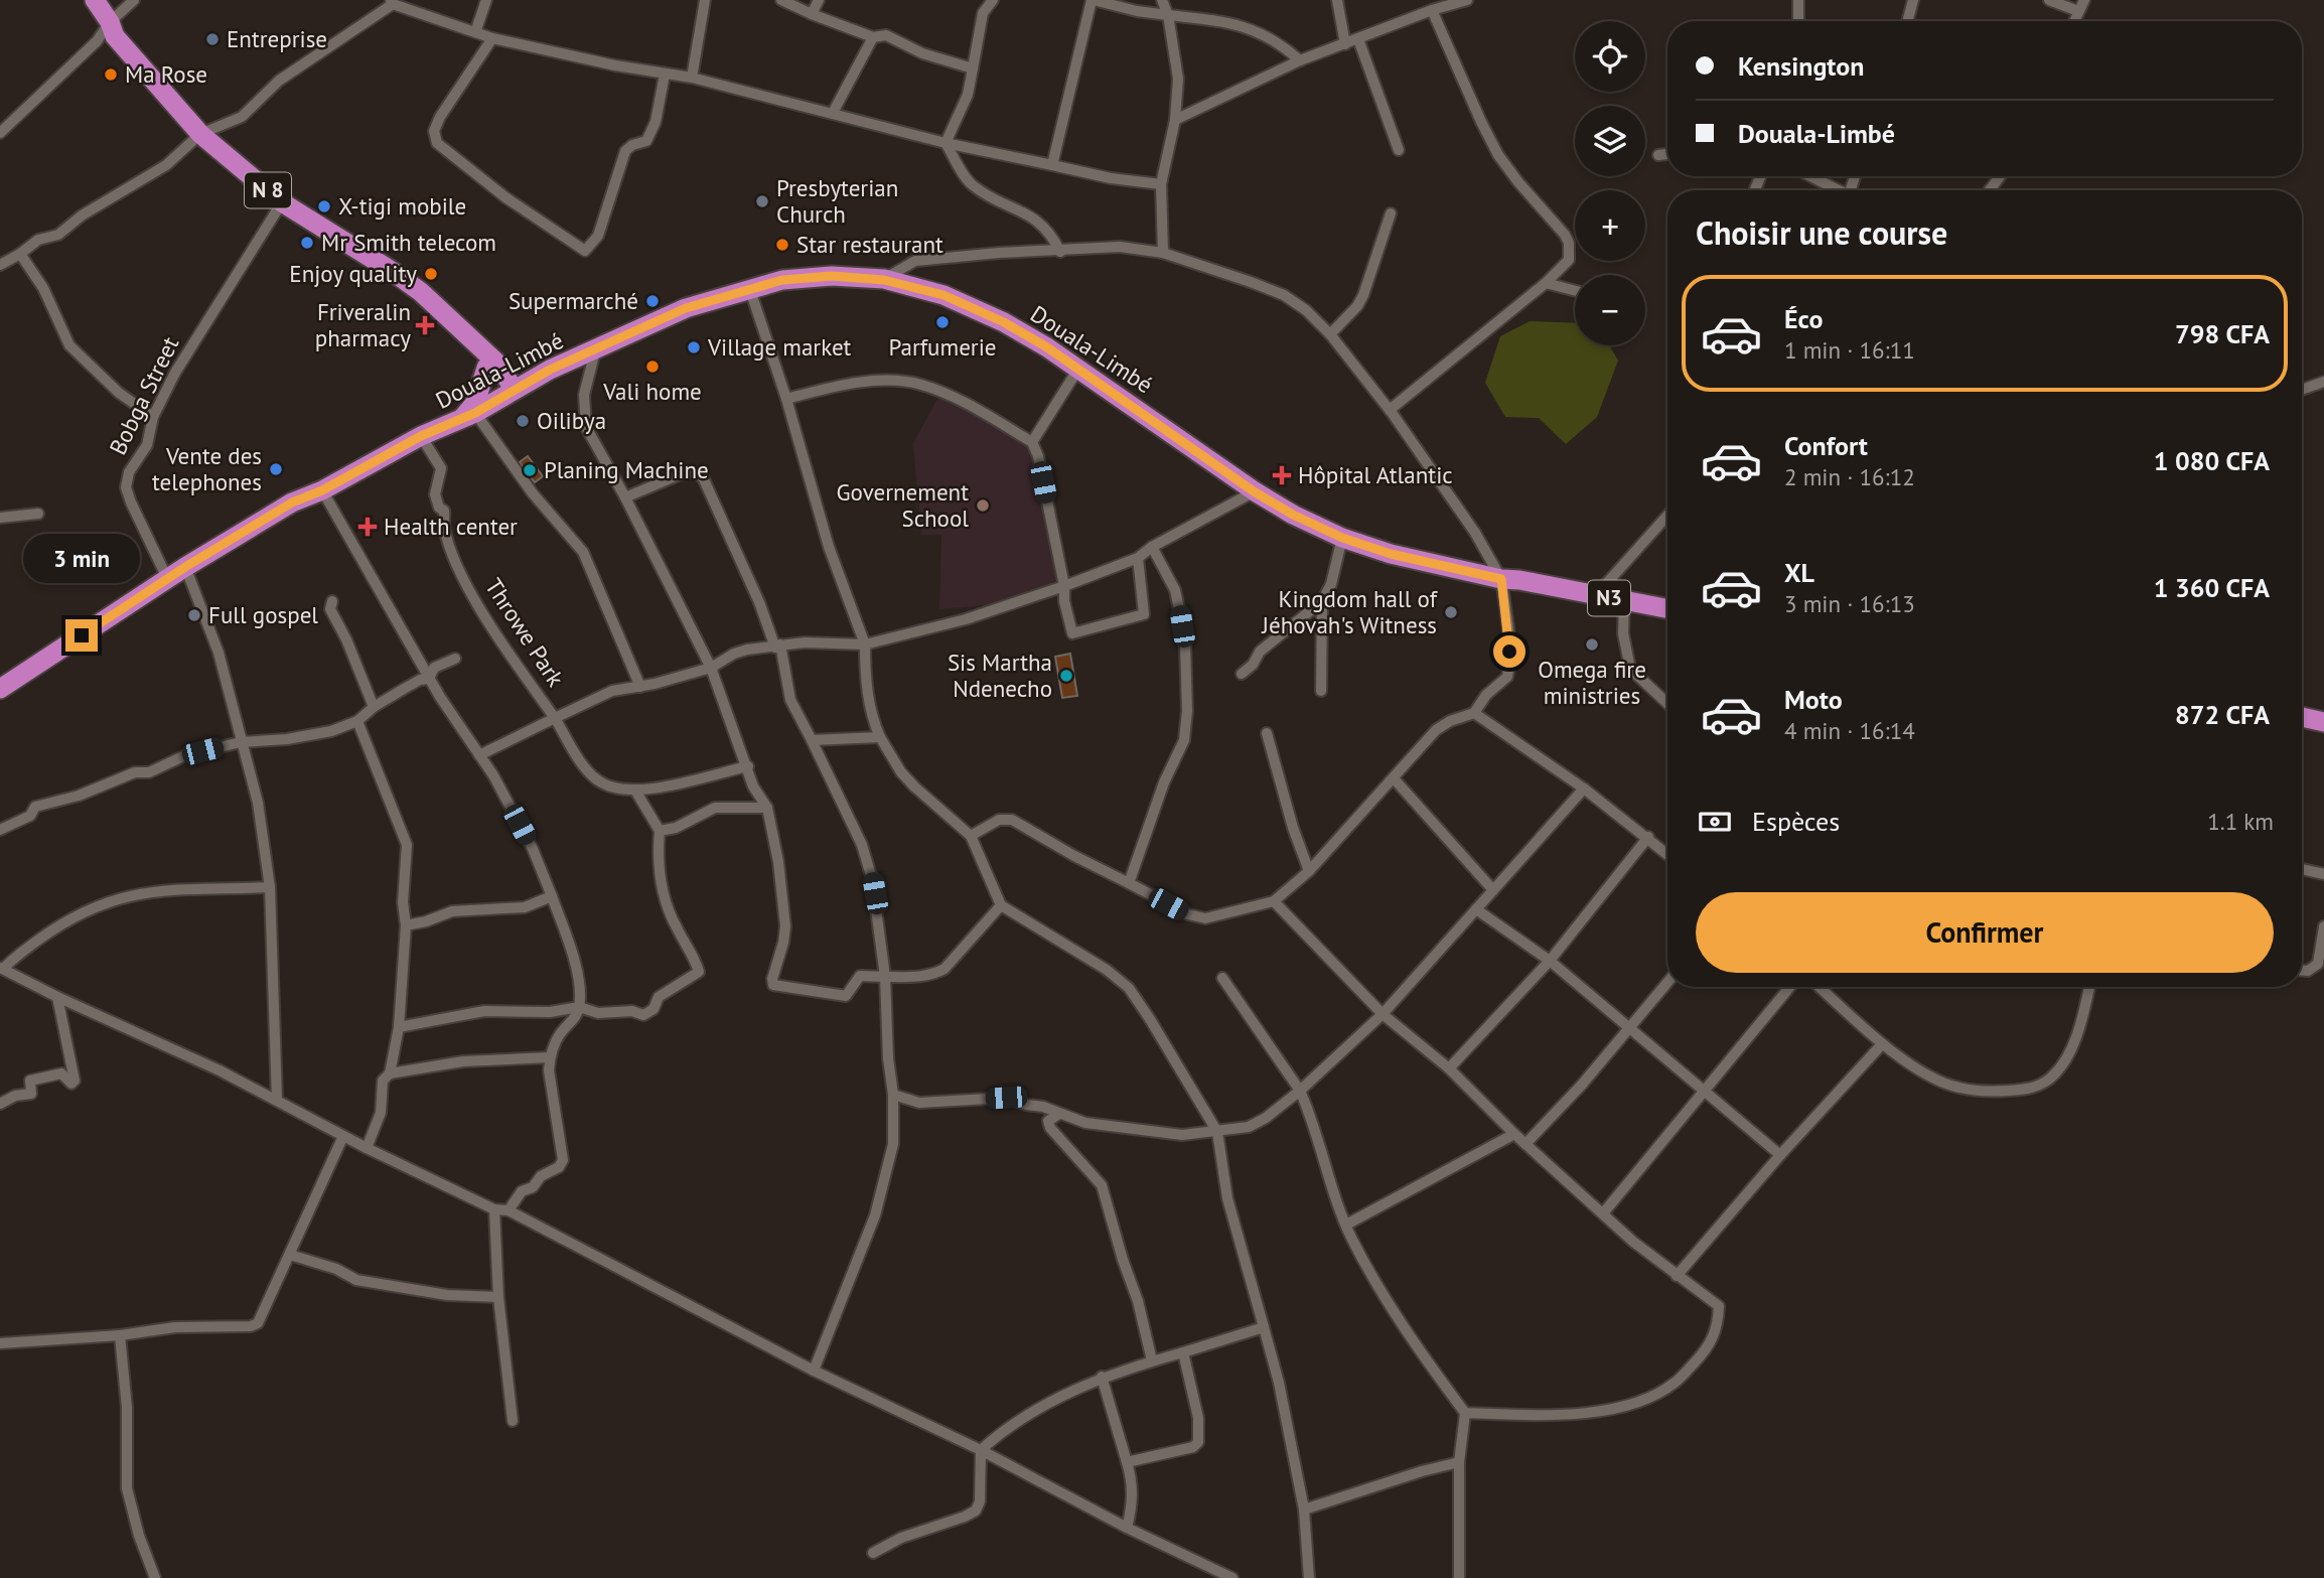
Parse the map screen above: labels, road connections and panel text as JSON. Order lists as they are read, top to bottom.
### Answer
{
  "streets": {
    "highway": ["N 8", "Douala-Limbé", "N3"],
    "street": ["Bobga Street", "Throwe Park"]
  },
  "crossings": [
    ["N 8", "Douala-Limbé"],
    ["N 8", "Bobga Street"],
    ["Douala-Limbé", "Bobga Street"],
    ["Douala-Limbé", "Throwe Park"]
  ],
  "places": {
    "other": [
      "Entreprise",
      "Ma Rose",
      "Presbyterian Church",
      "X-tigi mobile",
      "Mr Smith telecom",
      "Star restaurant",
      "Enjoy quality",
      "Supermarché",
      "Parfumerie",
      "Village market",
      "Vali home",
      "Oilibya",
      "Vente des telephones",
      "Planing Machine",
      "Governement School",
      "Kingdom hall of Jéhovah's Witness",
      "Full gospel",
      "Omega fire ministries",
      "Sis Martha Ndenecho"
    ],
    "health": ["Friveralin pharmacy", "Hôpital Atlantic", "Health center"]
  },
  "page": {
    "map_buttons": ["+", "−"],
    "banner": ["Kensington", "Douala-Limbé"],
    "heading": "Choisir une course",
    "list": [
      {
        "name": "Éco",
        "note": "1 min · 16:11",
        "value": "798 CFA"
      },
      {
        "name": "Confort",
        "note": "2 min · 16:12",
        "value": "1 080 CFA"
      },
      {
        "name": "XL",
        "note": "3 min · 16:13",
        "value": "1 360 CFA"
      },
      {
        "name": "Moto",
        "note": "4 min · 16:14",
        "value": "872 CFA"
      }
    ],
    "bubble": "3 min",
    "pay": ["Espèces", "1.1 km"],
    "buttons": "Confirmer"
  }
}
